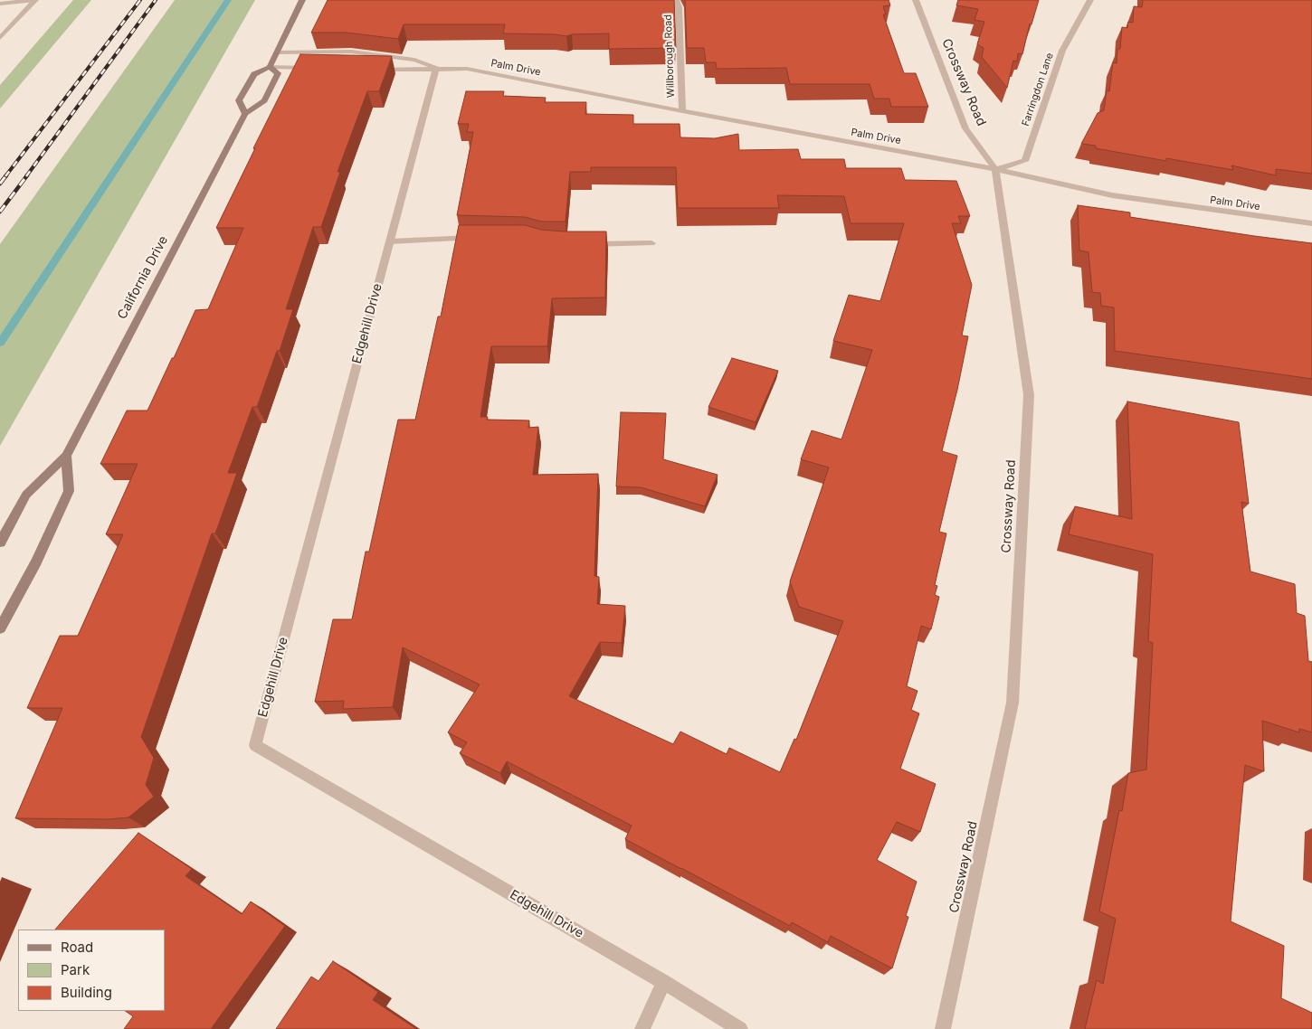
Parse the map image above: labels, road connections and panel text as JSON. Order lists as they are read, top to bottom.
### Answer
{
  "streets": {
    "main road": ["California Drive"],
    "street": [
      "Willborough Road",
      "Palm Drive",
      "Crossway Road",
      "Farringdon Lane",
      "Edgehill Drive"
    ]
  },
  "crossings": [
    ["Willborough Road", "Palm Drive"],
    ["Palm Drive", "Crossway Road"],
    ["Palm Drive", "Farringdon Lane"],
    ["Palm Drive", "Edgehill Drive"],
    ["Crossway Road", "Farringdon Lane"]
  ],
  "legend": ["Road", "Park", "Building"]
}
